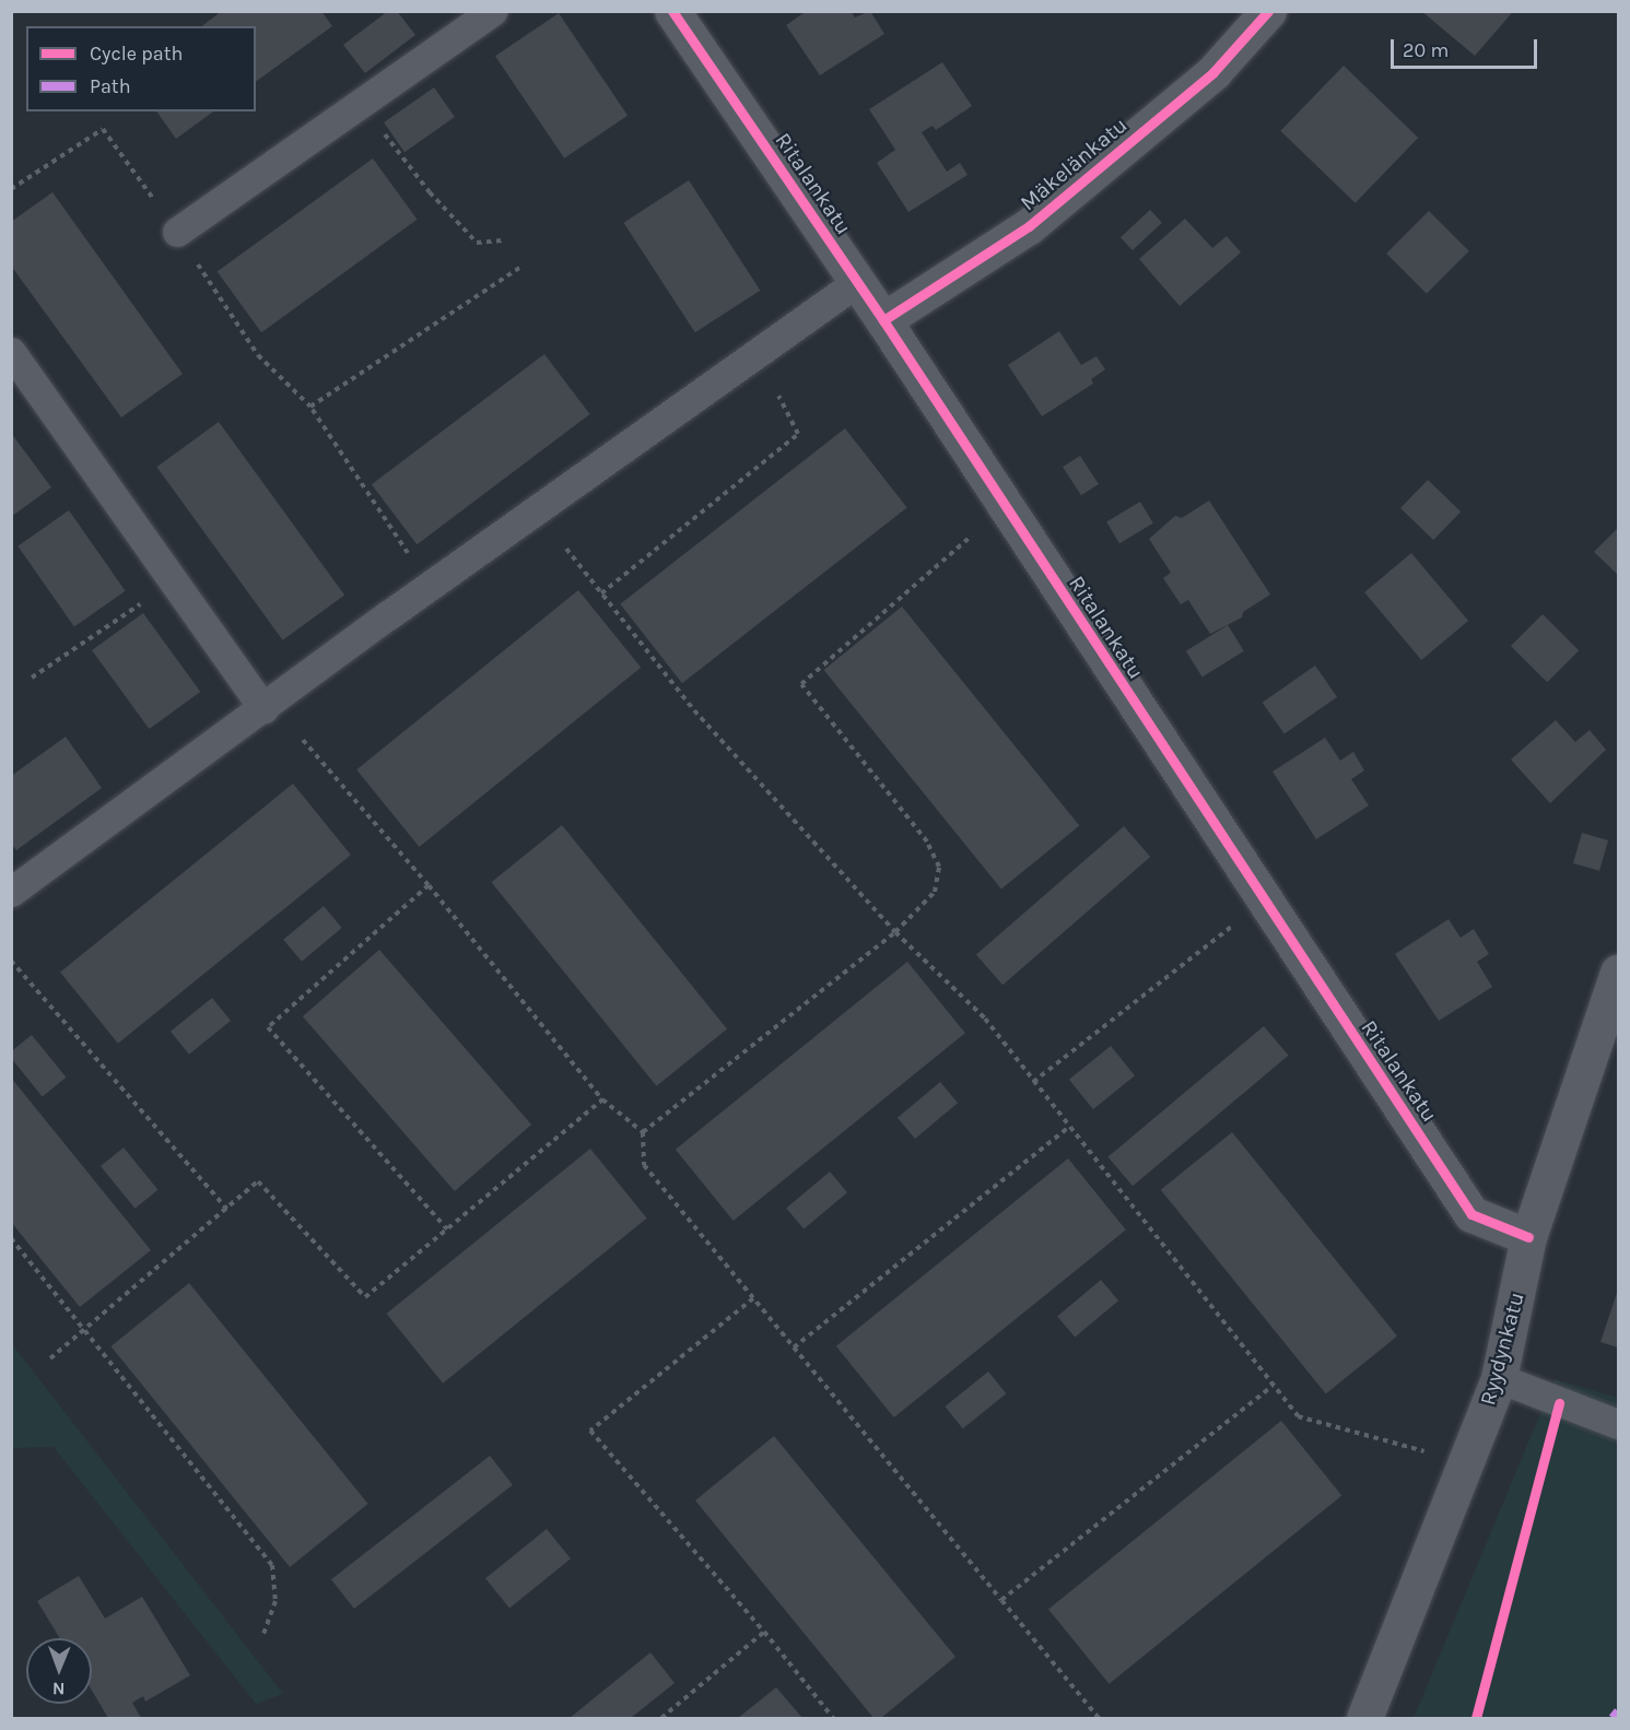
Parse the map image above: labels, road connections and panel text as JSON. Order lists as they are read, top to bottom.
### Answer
{
  "streets": {
    "street": ["Mäkelänkatu", "Ritalankatu", "Ryydynkatu"]
  },
  "crossings": [
    ["Mäkelänkatu", "Ritalankatu"],
    ["Ritalankatu", "Ryydynkatu"]
  ],
  "legend": ["Cycle path", "Path"],
  "scale_bar": "20 m",
  "north": "bottom"
}
